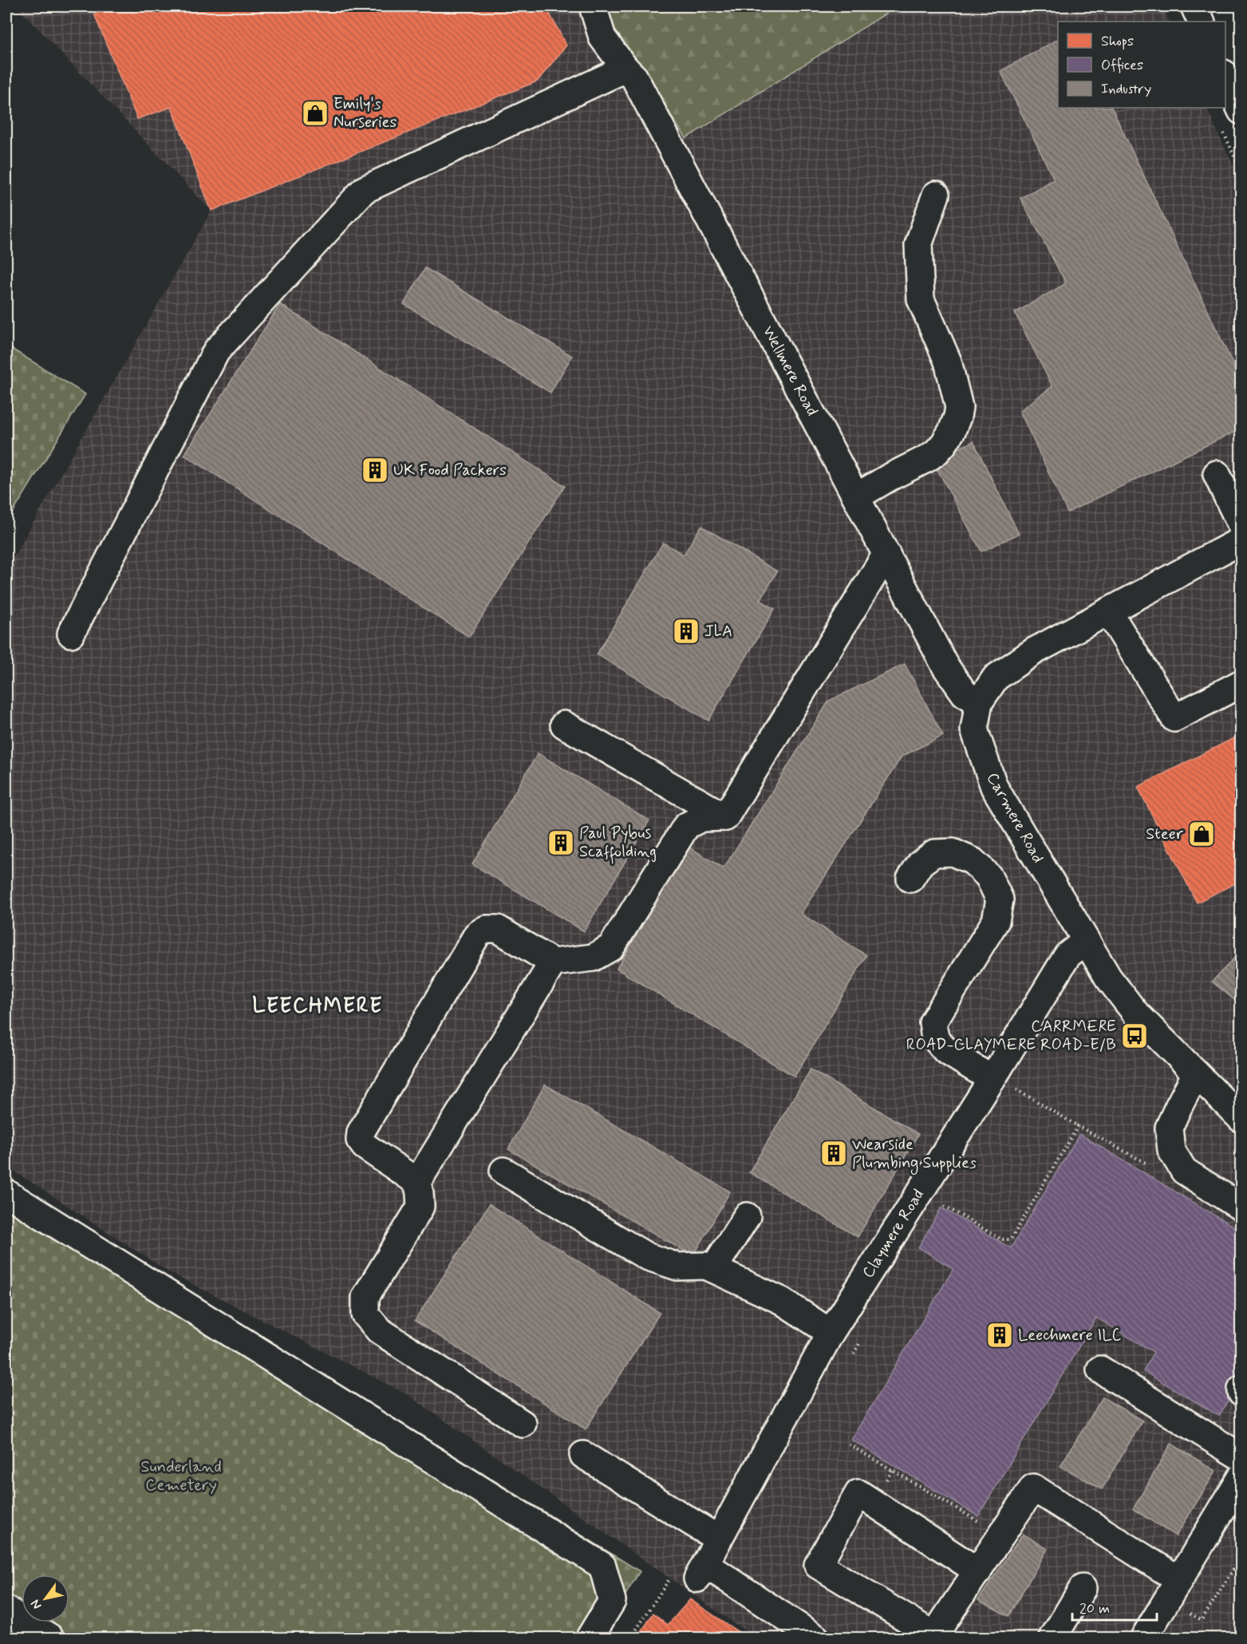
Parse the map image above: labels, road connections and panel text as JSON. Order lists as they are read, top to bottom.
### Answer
{
  "streets": {
    "street": ["Wellmere Road", "Carmere Road", "Claymere Road"]
  },
  "crossings": [
    ["Wellmere Road", "Carmere Road"],
    ["Carmere Road", "Claymere Road"]
  ],
  "districts": ["LEECHMERE"],
  "parks": ["Sunderland Cemetery"],
  "places": {
    "shop": ["Emily's Nurseries", "Steer"],
    "building": [
      "UK Food Packers",
      "JLA",
      "Paul Pybus Scaffolding",
      "Wearside Plumbing Supplies",
      "Leechmere ILC"
    ],
    "bus stop": ["CARRMERE ROAD-CLAYMERE ROAD-E/B"]
  },
  "legend": ["Shops", "Offices", "Industry"],
  "scale_bar": "20 m",
  "north": "bottom left"
}
